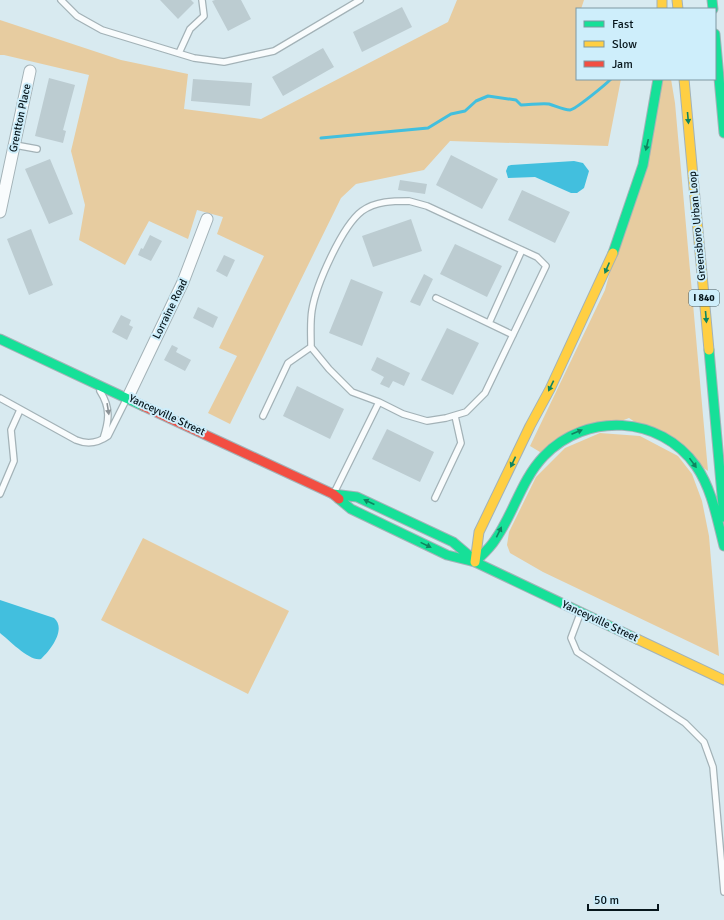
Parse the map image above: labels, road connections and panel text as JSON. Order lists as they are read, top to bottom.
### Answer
{
  "streets": {
    "main road": ["Greensboro Urban Loop", "I 840", "Yanceyville Street"],
    "street": ["Grentton Place", "Lorraine Road"]
  },
  "crossings": [
    ["Lorraine Road", "Yanceyville Street"]
  ],
  "one_way": ["Greensboro Urban Loop"],
  "legend": ["Fast", "Slow", "Jam"],
  "scale_bar": "50 m"
}
